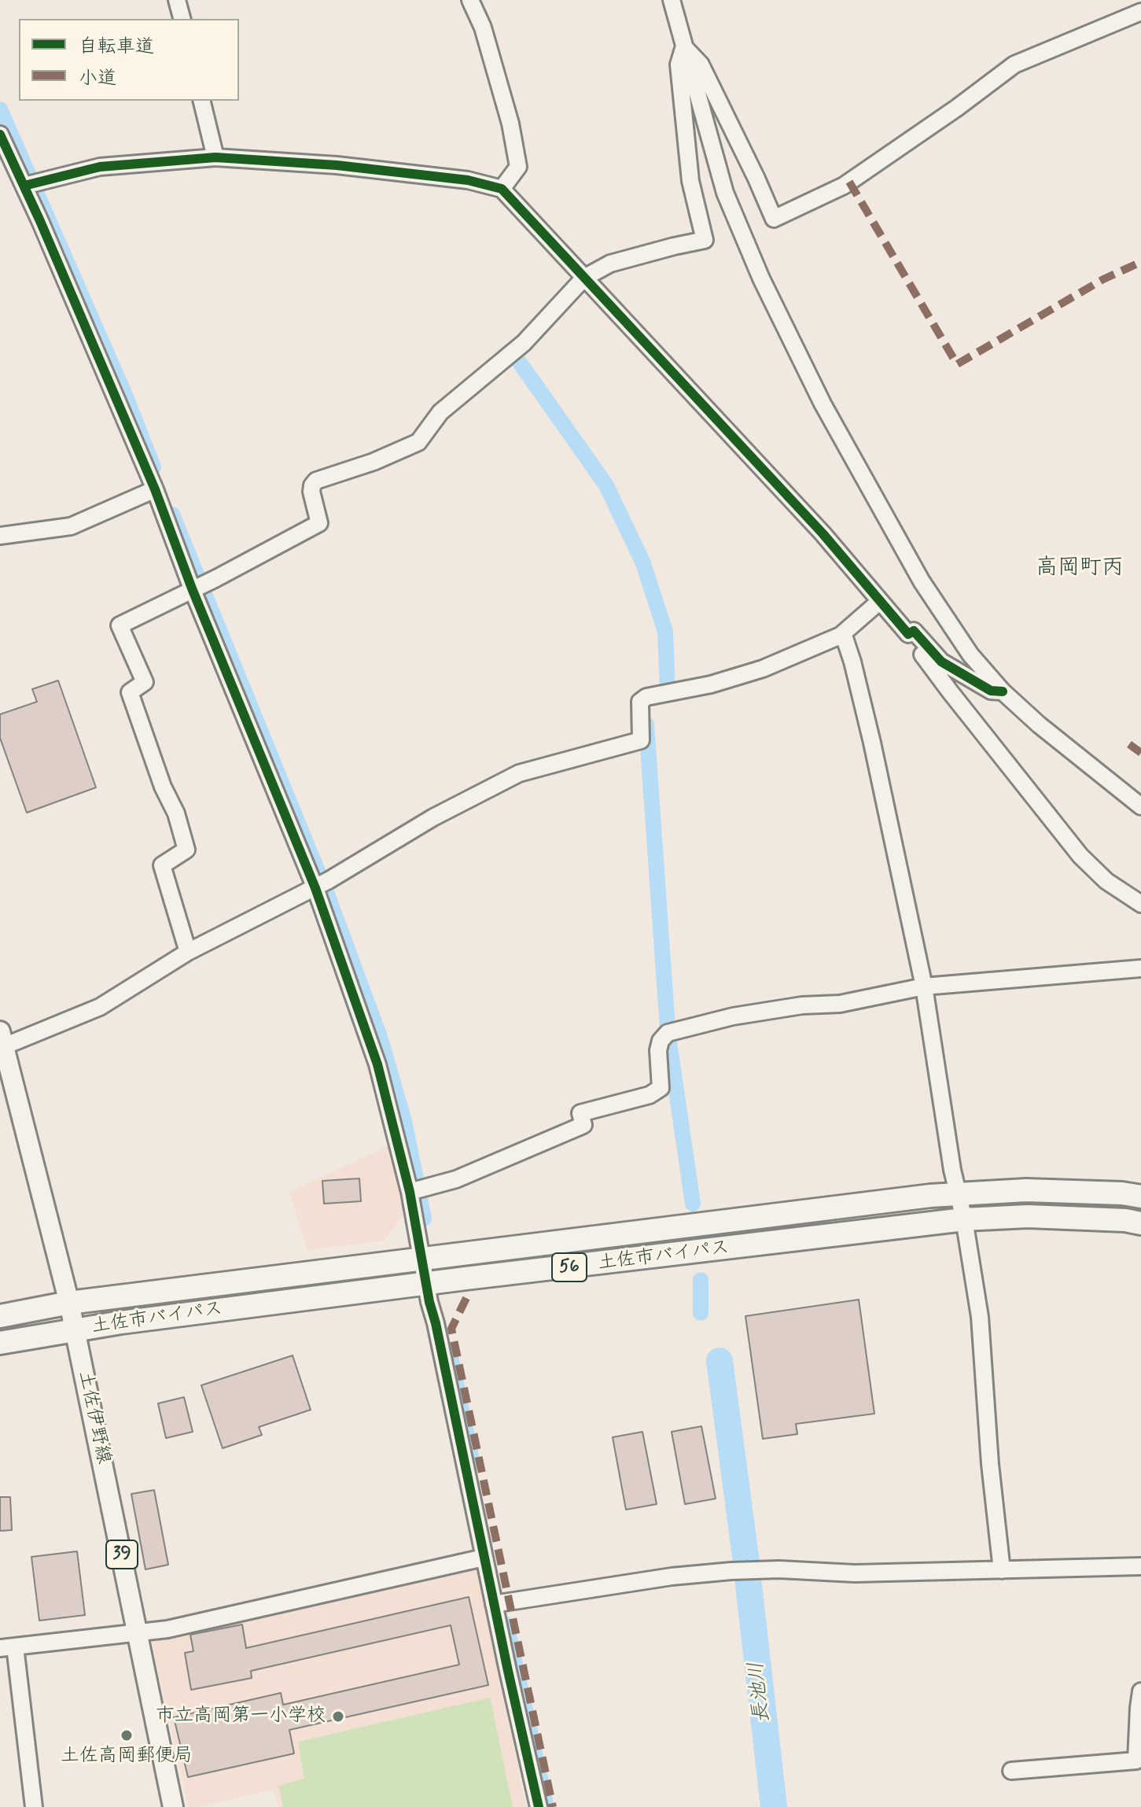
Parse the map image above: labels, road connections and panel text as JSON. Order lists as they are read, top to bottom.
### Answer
{
  "streets": {
    "highway": ["土佐市バイパス", "56"],
    "main road": ["土佐伊野線", "39"]
  },
  "crossings": [
    ["土佐市バイパス", "土佐伊野線"]
  ],
  "districts": ["高岡町丙"],
  "water": ["長池川"],
  "places": ["市立高岡第一小学校", "土佐高岡郵便局"],
  "legend": ["自転車道", "小道"]
}
